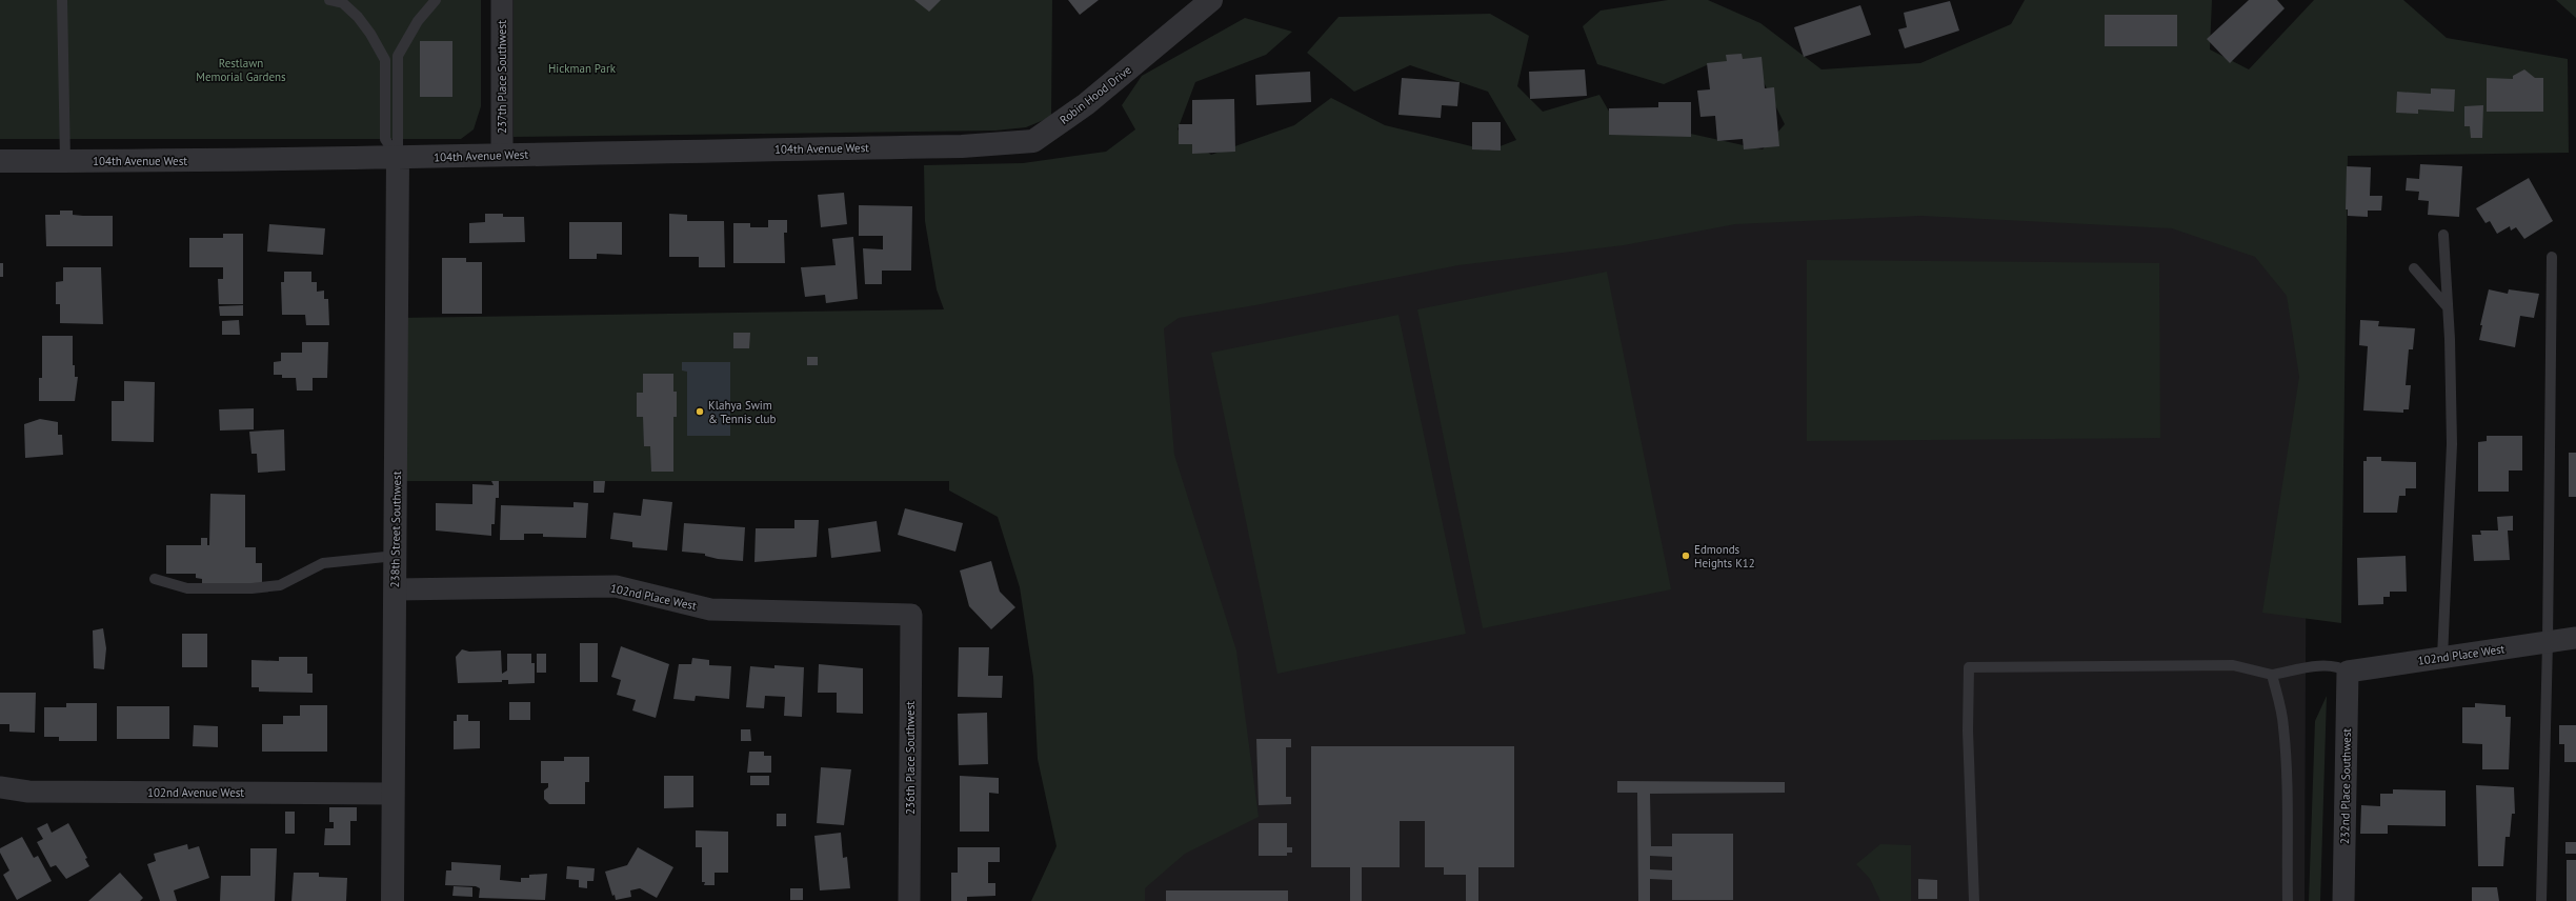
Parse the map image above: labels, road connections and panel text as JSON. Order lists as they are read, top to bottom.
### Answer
{
  "streets": {
    "street": [
      "237th Place Southwest",
      "Robin Hood Drive",
      "104th Avenue West",
      "238th Street Southwest",
      "102nd Place West",
      "236th Place Southwest",
      "232nd Place Southwest",
      "102nd Avenue West"
    ]
  },
  "crossings": [
    ["237th Place Southwest", "104th Avenue West"],
    ["Robin Hood Drive", "104th Avenue West"],
    ["104th Avenue West", "238th Street Southwest"],
    ["238th Street Southwest", "102nd Place West"],
    ["238th Street Southwest", "102nd Avenue West"],
    ["102nd Place West", "236th Place Southwest"],
    ["102nd Place West", "232nd Place Southwest"]
  ],
  "parks": ["Restlawn Memorial Gardens", "Hickman Park"],
  "places": ["Klahya Swim & Tennis club", "Edmonds Heights K12"]
}
